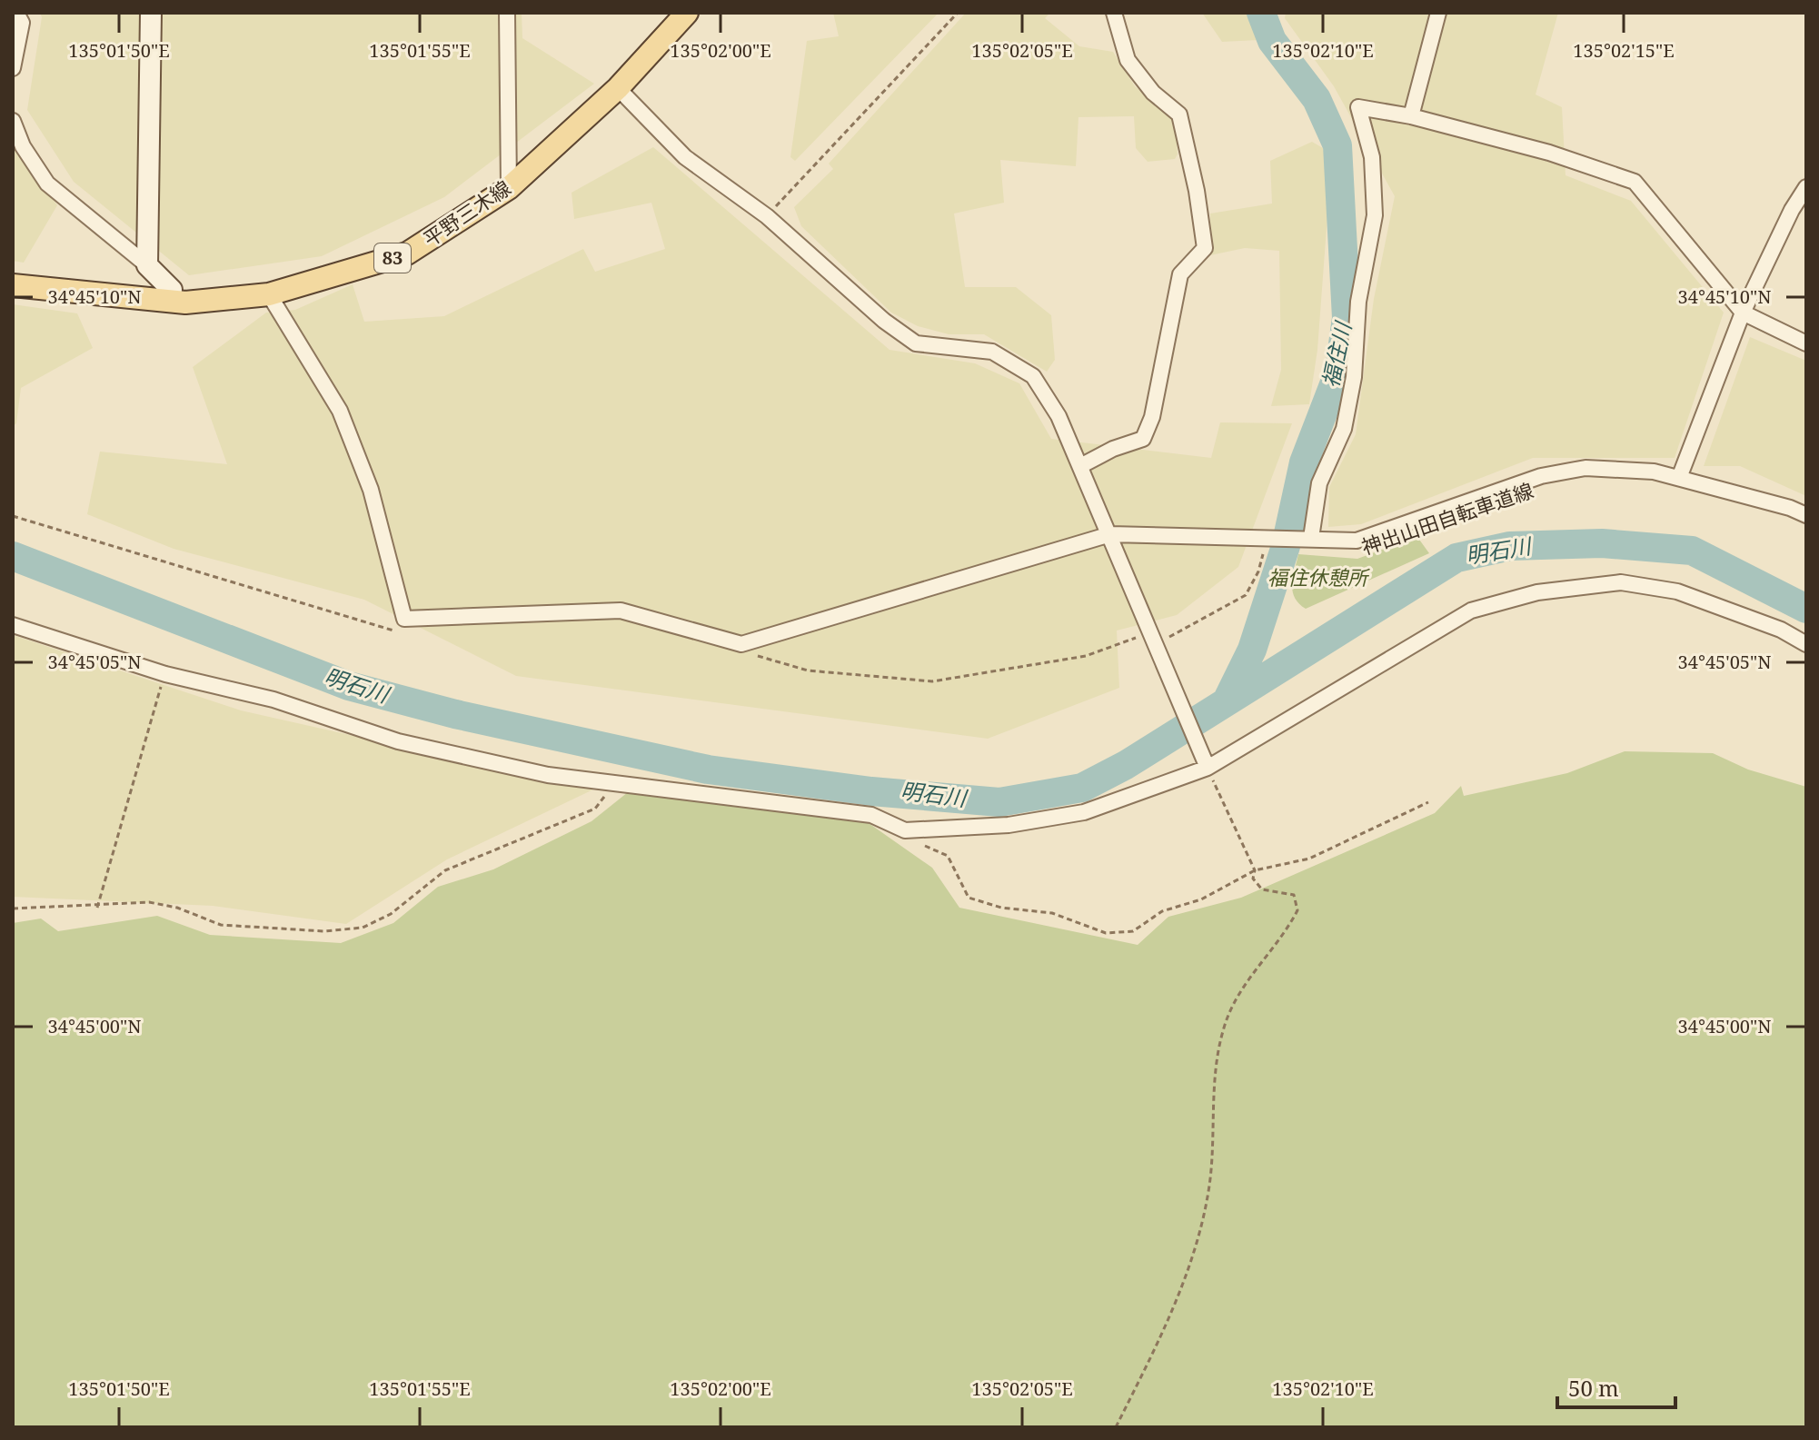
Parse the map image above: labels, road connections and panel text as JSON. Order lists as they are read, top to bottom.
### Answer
{
  "streets": {
    "main road": ["平野三木線", "83"]
  },
  "water": ["福住川", "明石川"],
  "parks": ["福住休憩所"],
  "scale_bar": "50 m",
  "coordinates": [
    "135°01'50\"E",
    "135°01'55\"E",
    "135°02'00\"E",
    "135°02'05\"E",
    "135°02'10\"E",
    "135°02'15\"E",
    "34°45'10\"N",
    "34°45'05\"N",
    "34°45'00\"N"
  ]
}
